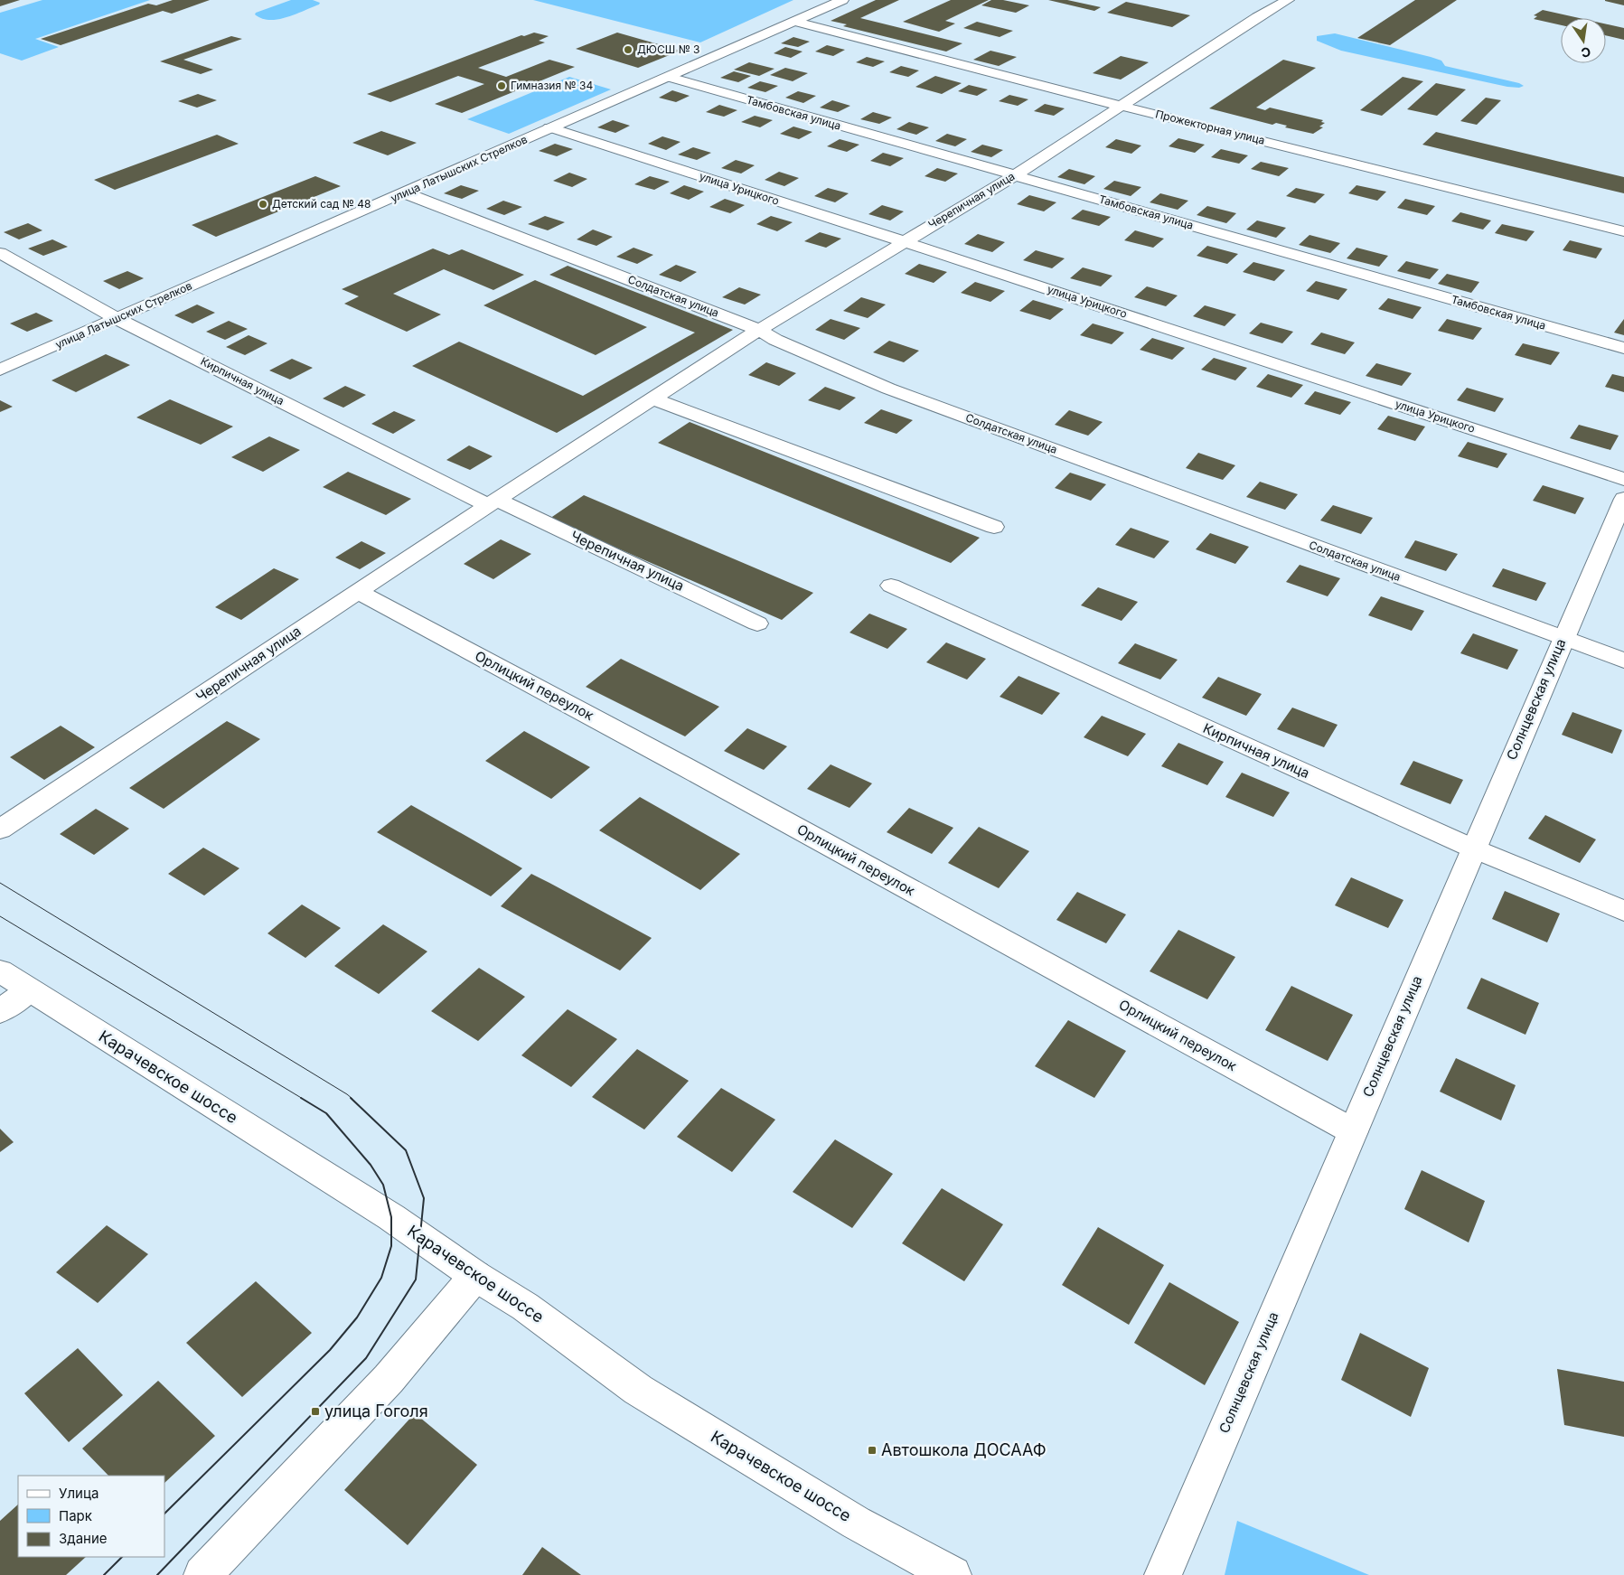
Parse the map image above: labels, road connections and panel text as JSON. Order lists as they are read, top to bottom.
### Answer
{
  "streets": {
    "main road": [
      "Тамбовская улица",
      "Прожекторная улица",
      "улица Латышских Стрелков",
      "улица Урицкого",
      "Черепичная улица",
      "Солдатская улица",
      "Кирпичная улица",
      "Орлицкий переулок",
      "Солнцевская улица",
      "Карачевское шоссе"
    ]
  },
  "crossings": [
    ["Тамбовская улица", "улица Латышских Стрелков"],
    ["Тамбовская улица", "Черепичная улица"],
    ["Прожекторная улица", "улица Латышских Стрелков"],
    ["Прожекторная улица", "Черепичная улица"],
    ["улица Латышских Стрелков", "улица Урицкого"],
    ["улица Латышских Стрелков", "Солдатская улица"],
    ["улица Латышских Стрелков", "Кирпичная улица"],
    ["улица Урицкого", "Черепичная улица"],
    ["Черепичная улица", "Солдатская улица"],
    ["Черепичная улица", "Кирпичная улица"],
    ["Черепичная улица", "Орлицкий переулок"],
    ["Солдатская улица", "Солнцевская улица"],
    ["Кирпичная улица", "Солнцевская улица"],
    ["Орлицкий переулок", "Солнцевская улица"]
  ],
  "places": {
    "other": ["ДЮСШ № 3", "Гимназия № 34", "Детский сад № 48"],
    "transit": ["улица Гоголя", "Автошкола ДОСААФ"]
  },
  "legend": ["Улица", "Парк", "Здание"],
  "north": "bottom"
}
